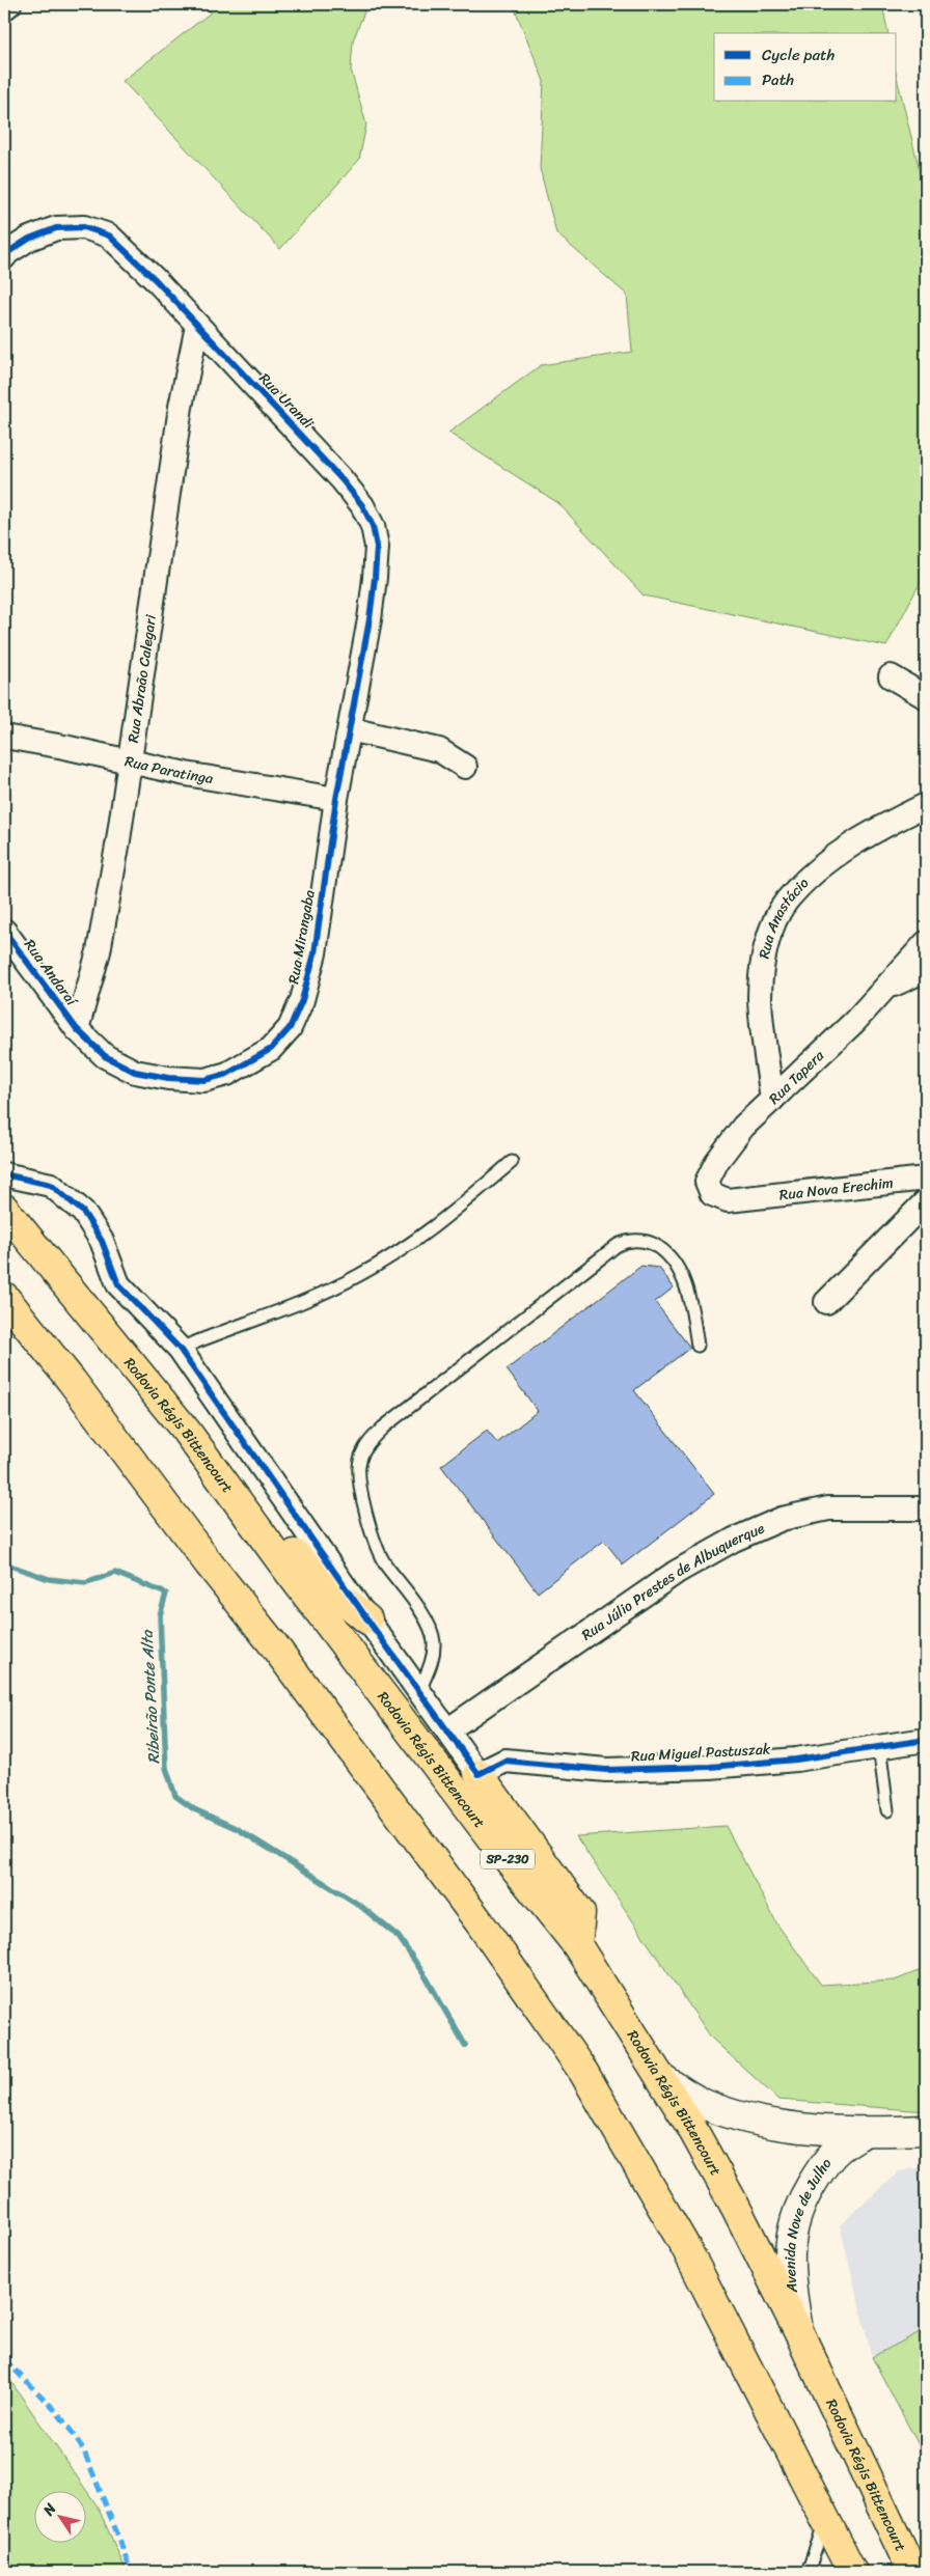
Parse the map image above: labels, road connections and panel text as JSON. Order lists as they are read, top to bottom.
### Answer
{
  "streets": {
    "highway": ["Rodovia Régis Bittencourt", "SP-230"],
    "main road": ["Avenida Nove de Julho"],
    "street": [
      "Rua Urandi",
      "Rua Abraão Calegari",
      "Rua Paratinga",
      "Rua Anastácio",
      "Rua Mirangaba",
      "Rua Andaraí",
      "Rua Tapera",
      "Rua Nova Erechim",
      "Rua Júlio Prestes de Albuquerque",
      "Rua Miguel Pastuszak"
    ]
  },
  "crossings": [
    ["Rua Urandi", "Rua Abraão Calegari"],
    ["Rua Urandi", "Rua Mirangaba"],
    ["Rua Abraão Calegari", "Rua Paratinga"],
    ["Rua Abraão Calegari", "Rua Mirangaba"],
    ["Rua Abraão Calegari", "Rua Andaraí"],
    ["Rua Paratinga", "Rua Mirangaba"],
    ["Rua Anastácio", "Rua Tapera"],
    ["Rua Mirangaba", "Rua Andaraí"],
    ["Rua Tapera", "Rua Nova Erechim"],
    ["Rodovia Régis Bittencourt", "Avenida Nove de Julho"]
  ],
  "water": ["Ribeirão Ponte Alta"],
  "legend": ["Cycle path", "Path"],
  "north": "top left"
}
